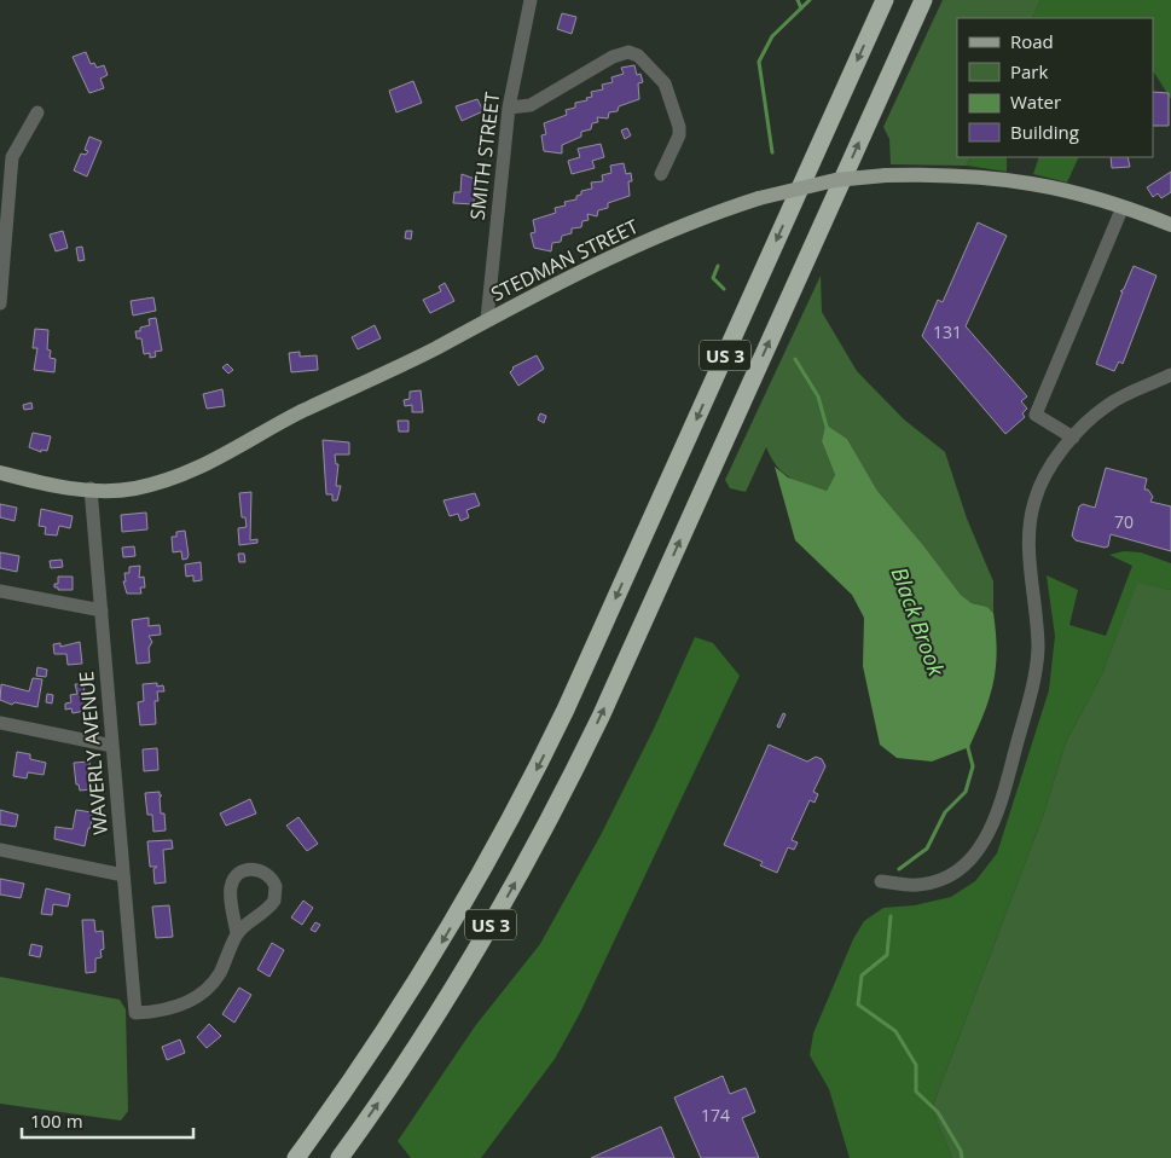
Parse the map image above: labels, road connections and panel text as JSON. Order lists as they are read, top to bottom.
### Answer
{
  "streets": {
    "highway": ["US 3"],
    "main road": ["STEDMAN STREET"],
    "street": ["SMITH STREET", "WAVERLY AVENUE"]
  },
  "crossings": [
    ["SMITH STREET", "STEDMAN STREET"],
    ["STEDMAN STREET", "WAVERLY AVENUE"]
  ],
  "water": ["Black Brook"],
  "house_numbers": ["131", "70", "174"],
  "legend": [
    "Road",
    "Park",
    "Water",
    "Building"
  ],
  "scale_bar": "100 m"
}
